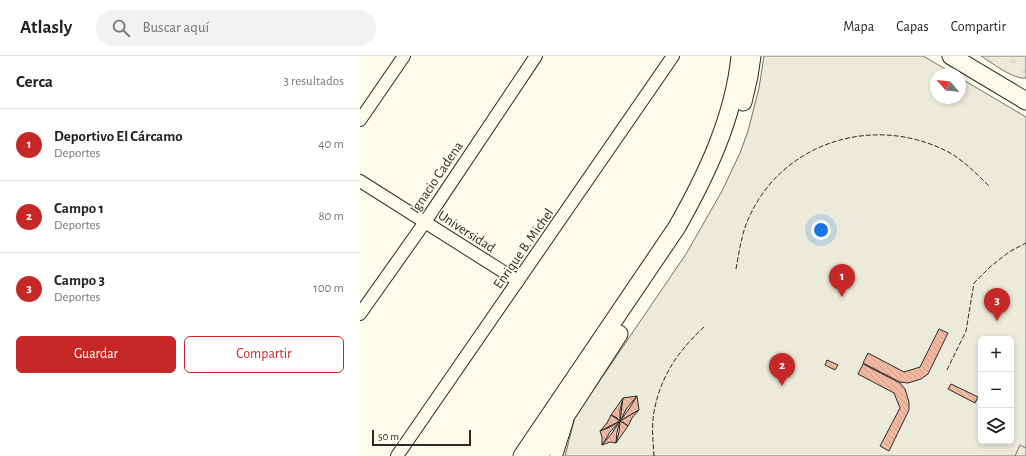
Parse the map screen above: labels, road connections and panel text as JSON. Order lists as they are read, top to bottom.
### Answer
{
  "streets": {
    "street": ["Ignacio Cadena", "Universidad", "Enrique B. Michel"]
  },
  "crossings": [
    ["Ignacio Cadena", "Universidad"],
    ["Universidad", "Enrique B. Michel"]
  ],
  "scale_bar": "50 m",
  "north": "top left",
  "page": {
    "header": "Atlasly",
    "search": "Buscar aquí",
    "nav": ["Mapa", "Capas", "Compartir"],
    "heading": ["Cerca", "3 resultados"],
    "list": [
      {
        "mark": "1",
        "name": "Deportivo El Cárcamo",
        "note": "Deportes",
        "value": "40 m"
      },
      {
        "mark": "2",
        "name": "Campo 1",
        "note": "Deportes",
        "value": "80 m"
      },
      {
        "mark": "3",
        "name": "Campo 3",
        "note": "Deportes",
        "value": "100 m"
      }
    ],
    "pins": ["1", "3", "2"],
    "buttons": ["Guardar", "Compartir"],
    "map_buttons": ["+", "−"],
    "scale": "50 m"
  }
}
